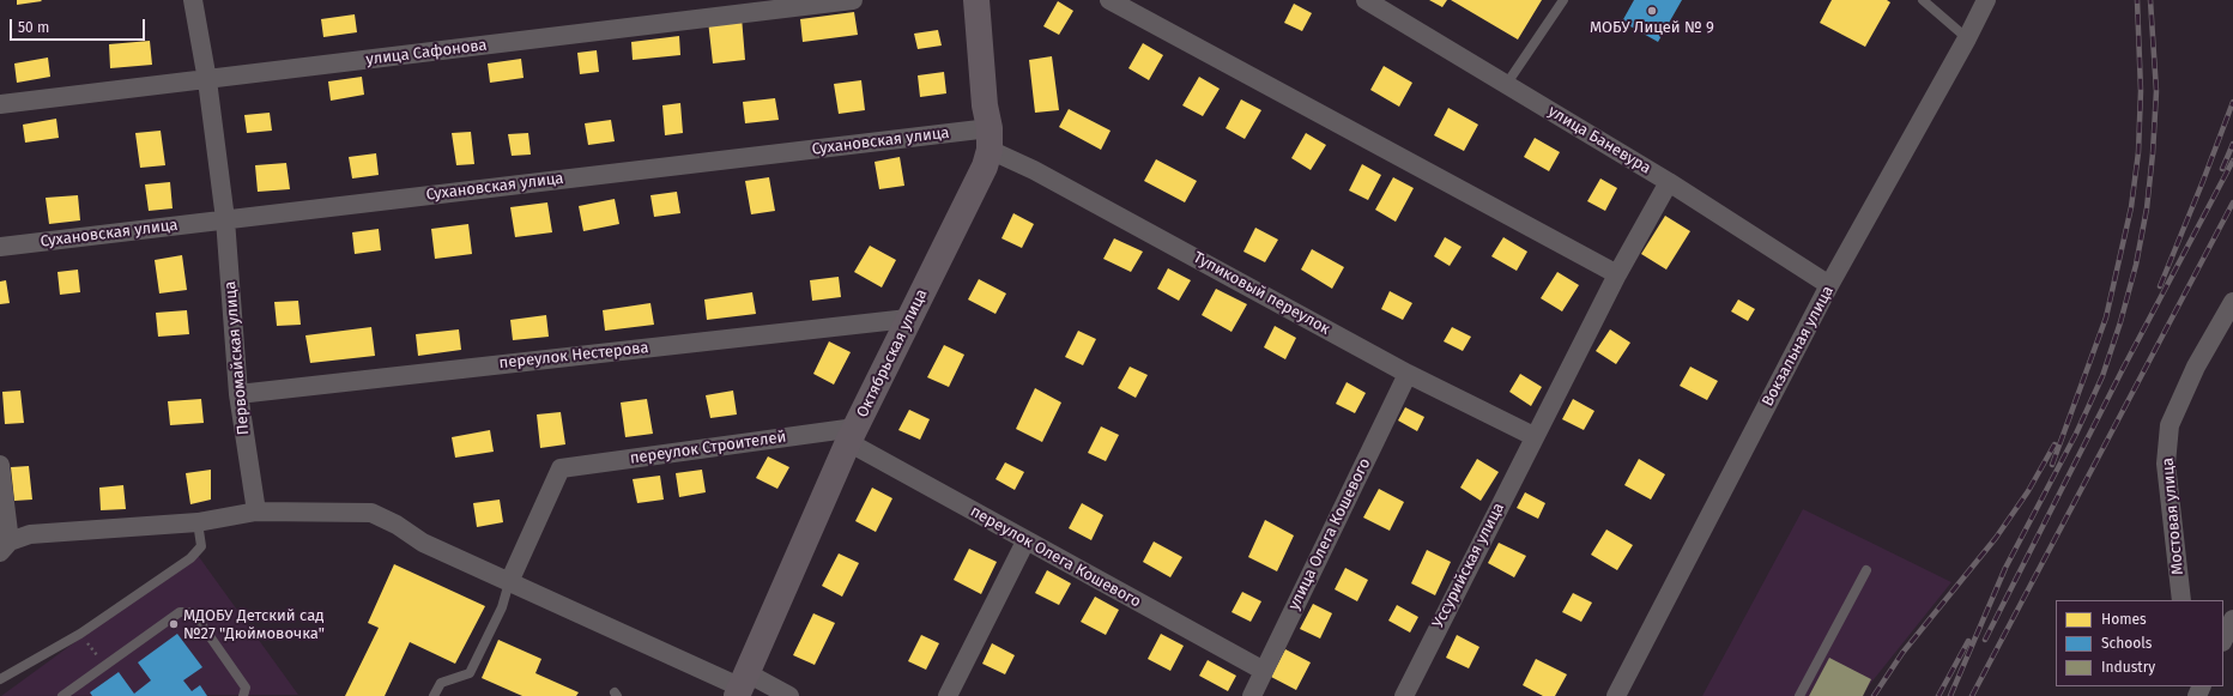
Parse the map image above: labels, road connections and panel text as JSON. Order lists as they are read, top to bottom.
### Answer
{
  "streets": {
    "main road": ["Октябрьская улица"],
    "street": [
      "улица Сафонова",
      "улица Баневура",
      "Сухановская улица",
      "Тупиковый переулок",
      "Вокзальная улица",
      "переулок Нестерова",
      "Первомайская улица",
      "переулок Строителей",
      "Мостовая улица",
      "улица Олега Кошевого",
      "переулок Олега Кошевого",
      "Уссурийская улица"
    ]
  },
  "crossings": [
    ["улица Сафонова", "Первомайская улица"],
    ["улица Баневура", "Вокзальная улица"],
    ["улица Баневура", "Уссурийская улица"],
    ["Сухановская улица", "Тупиковый переулок"],
    ["Сухановская улица", "Октябрьская улица"],
    ["Сухановская улица", "Первомайская улица"],
    ["Тупиковый переулок", "Октябрьская улица"],
    ["Тупиковый переулок", "улица Олега Кошевого"],
    ["Тупиковый переулок", "Уссурийская улица"],
    ["Октябрьская улица", "переулок Нестерова"],
    ["Октябрьская улица", "переулок Строителей"],
    ["Октябрьская улица", "переулок Олега Кошевого"],
    ["переулок Нестерова", "Первомайская улица"],
    ["переулок Строителей", "переулок Олега Кошевого"],
    ["улица Олега Кошевого", "переулок Олега Кошевого"]
  ],
  "places": ["МОБУ Лицей № 9", "МДОБУ Детский сад №27 \"Дюймовочка\""],
  "legend": ["Homes", "Schools", "Industry"],
  "scale_bar": "50 m"
}
